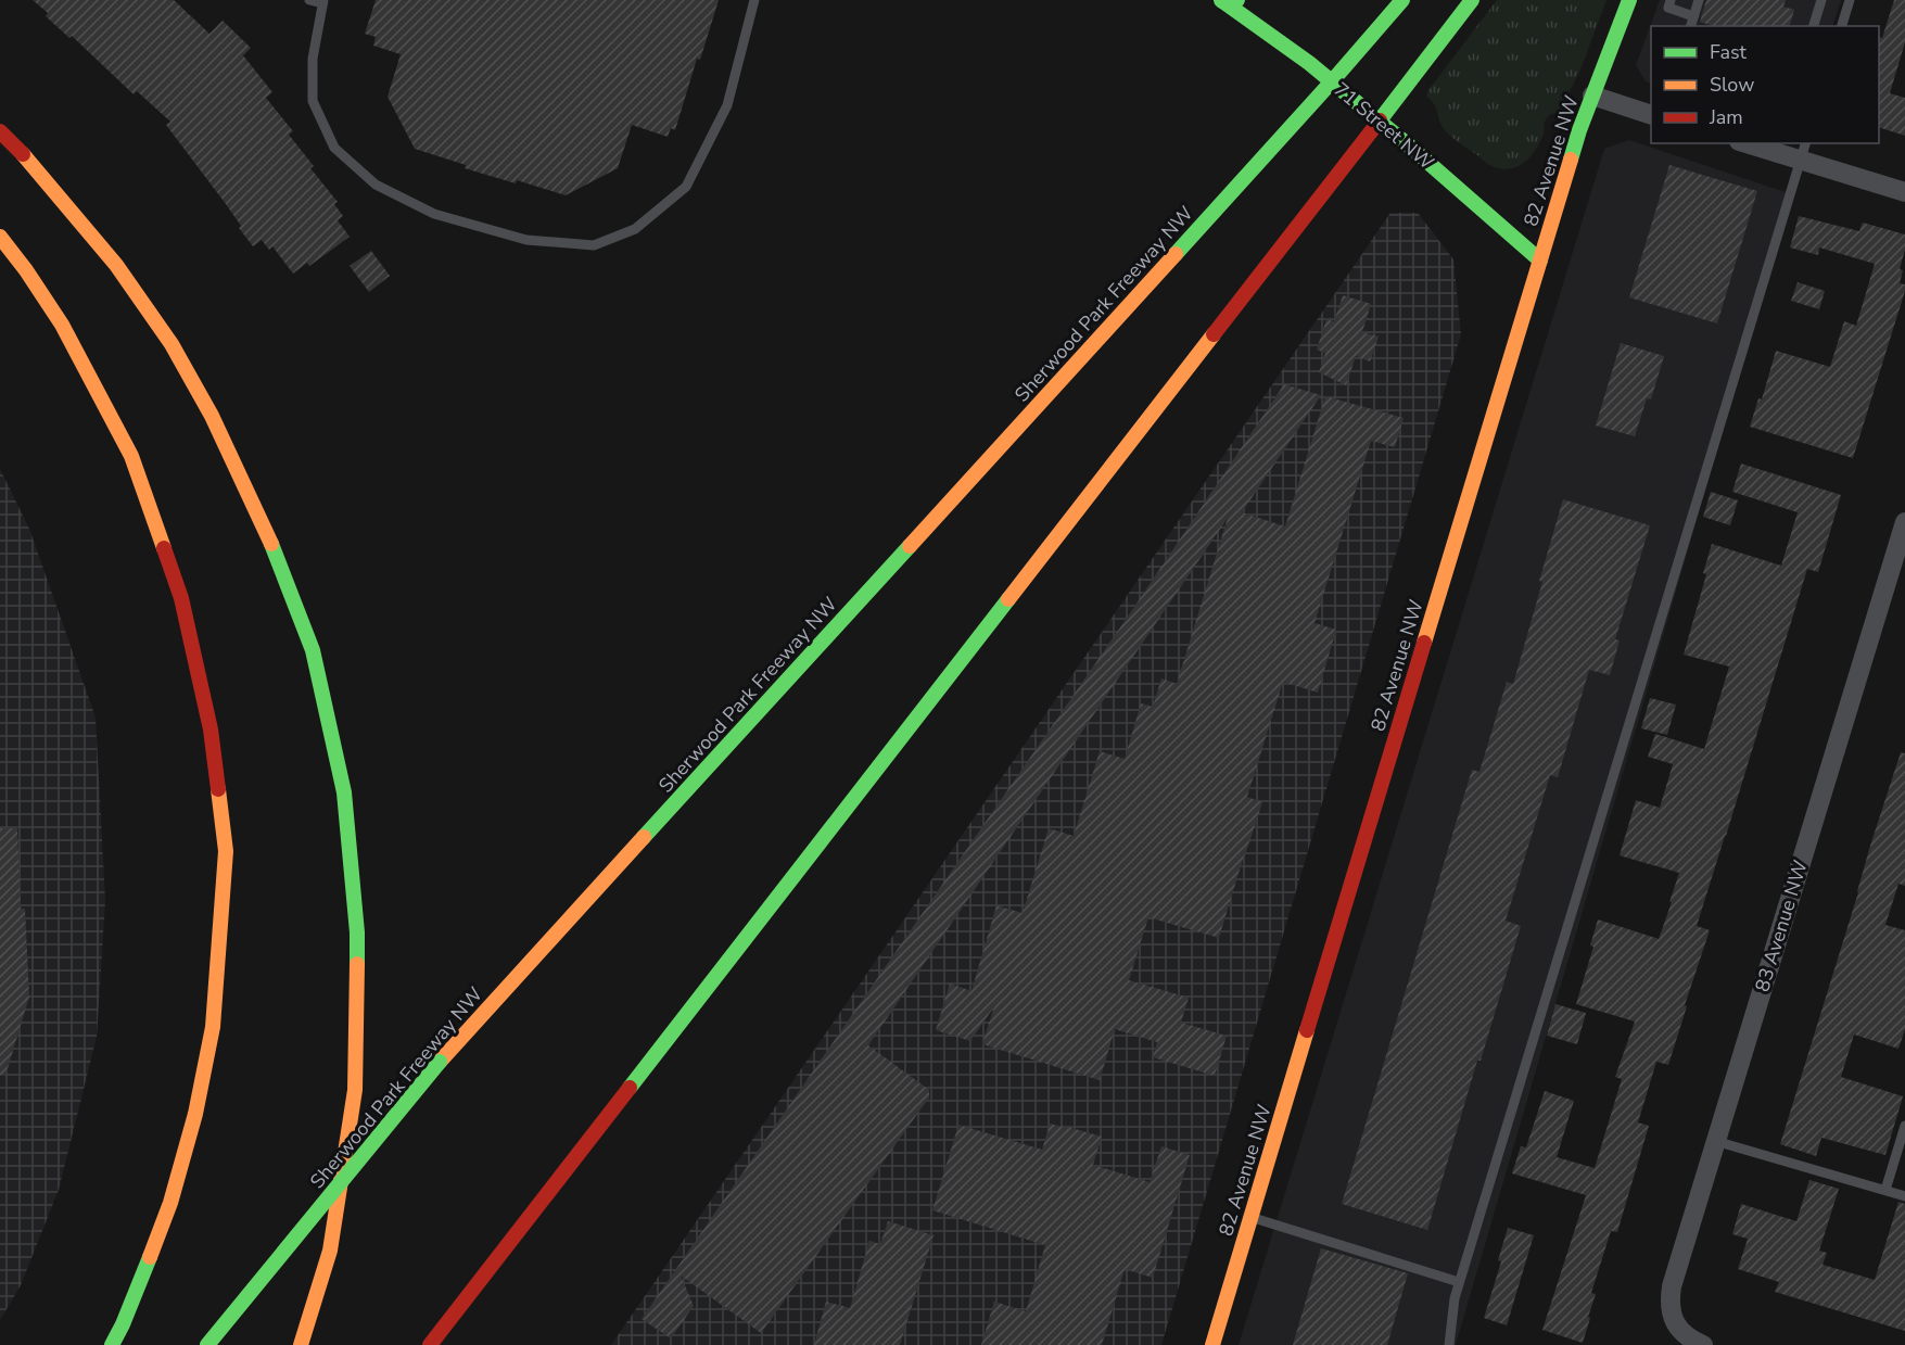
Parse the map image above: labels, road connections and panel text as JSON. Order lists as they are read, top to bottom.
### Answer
{
  "streets": {
    "main road": ["71 Street NW", "82 Avenue NW", "Sherwood Park Freeway NW"],
    "street": ["83 Avenue NW"]
  },
  "crossings": [
    ["71 Street NW", "82 Avenue NW"],
    ["71 Street NW", "Sherwood Park Freeway NW"]
  ],
  "legend": ["Fast", "Slow", "Jam"]
}
